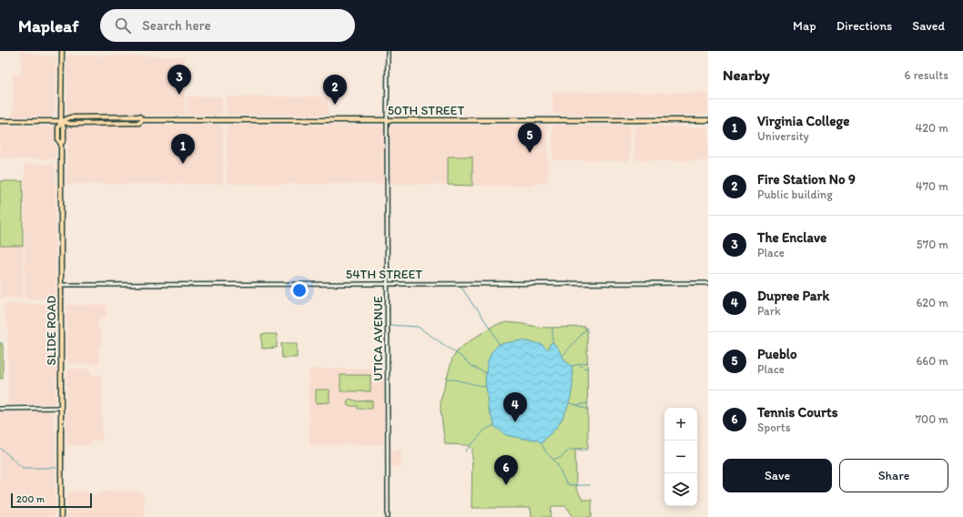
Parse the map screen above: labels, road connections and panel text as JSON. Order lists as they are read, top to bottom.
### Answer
{
  "streets": {
    "main road": ["50TH STREET", "SLIDE ROAD"],
    "street": ["54TH STREET", "UTICA AVENUE"]
  },
  "crossings": [
    ["50TH STREET", "SLIDE ROAD"],
    ["50TH STREET", "UTICA AVENUE"],
    ["54TH STREET", "SLIDE ROAD"],
    ["54TH STREET", "UTICA AVENUE"]
  ],
  "scale_bar": "200 m",
  "page": {
    "header": "Mapleaf",
    "search": "Search here",
    "nav": ["Map", "Directions", "Saved"],
    "heading": ["Nearby", "6 results"],
    "pins": [
      "3",
      "2",
      "5",
      "1",
      "4",
      "6"
    ],
    "list": [
      {
        "mark": "1",
        "name": "Virginia College",
        "note": "University",
        "value": "420 m"
      },
      {
        "mark": "2",
        "name": "Fire Station No 9",
        "note": "Public building",
        "value": "470 m"
      },
      {
        "mark": "3",
        "name": "The Enclave",
        "note": "Place",
        "value": "570 m"
      },
      {
        "mark": "4",
        "name": "Dupree Park",
        "note": "Park",
        "value": "620 m"
      },
      {
        "mark": "5",
        "name": "Pueblo",
        "note": "Place",
        "value": "660 m"
      },
      {
        "mark": "6",
        "name": "Tennis Courts",
        "note": "Sports",
        "value": "700 m"
      }
    ],
    "map_buttons": ["+", "−"],
    "buttons": ["Save", "Share"],
    "scale": "200 m"
  }
}
